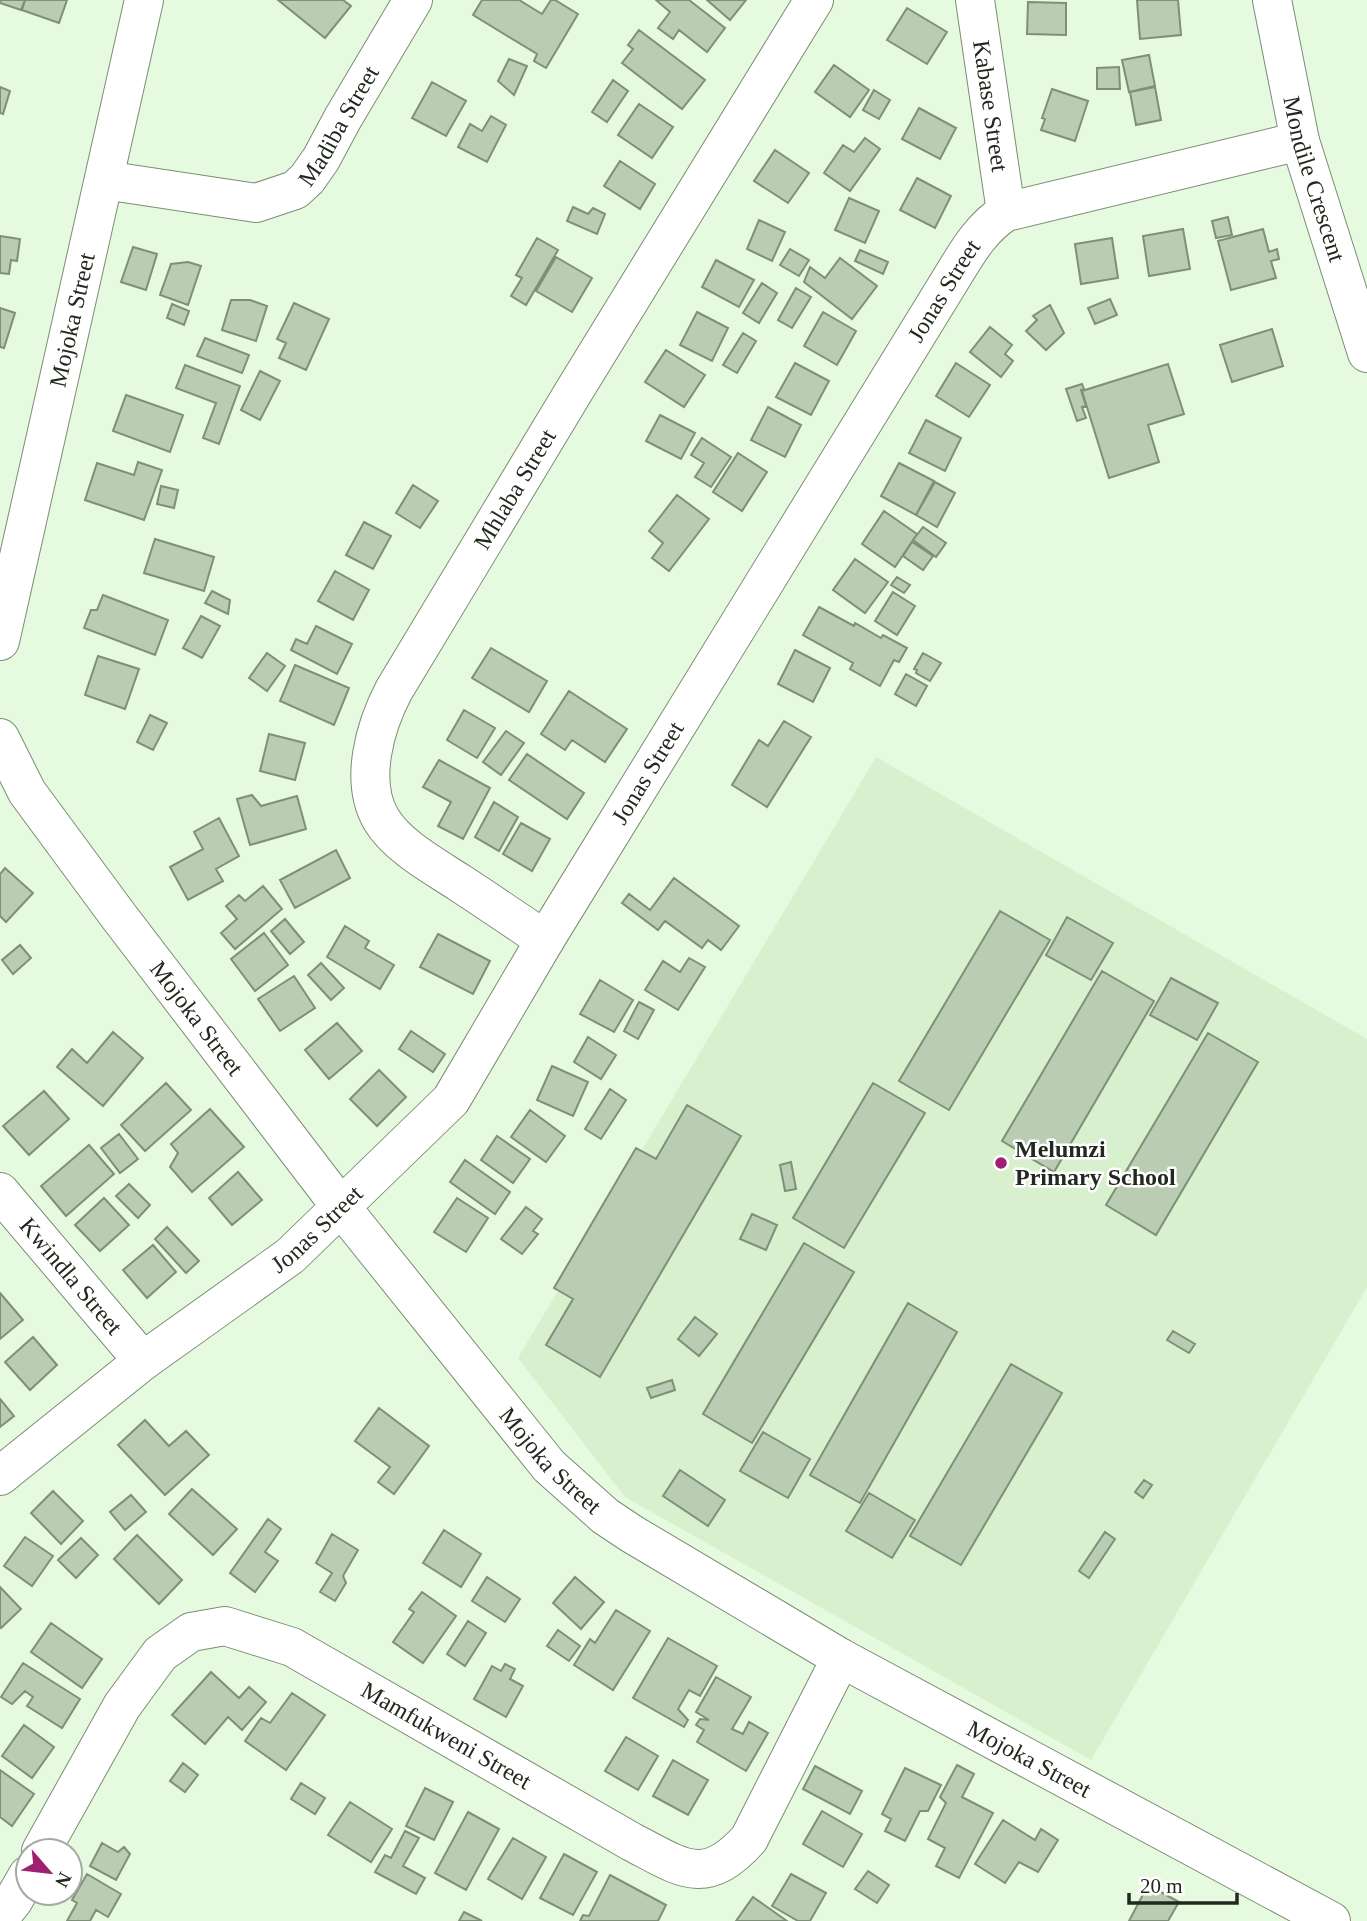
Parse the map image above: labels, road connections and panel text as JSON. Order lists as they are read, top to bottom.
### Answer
{
  "streets": {
    "street": [
      "Kabase Street",
      "Madiba Street",
      "Mondile Crescent",
      "Jonas Street",
      "Mojoka Street",
      "Mhlaba Street",
      "Kwindla Street",
      "Mamfukweni Street"
    ]
  },
  "crossings": [
    ["Kabase Street", "Jonas Street"],
    ["Madiba Street", "Mojoka Street"],
    ["Mondile Crescent", "Jonas Street"],
    ["Jonas Street", "Mojoka Street"],
    ["Jonas Street", "Mhlaba Street"],
    ["Jonas Street", "Kwindla Street"],
    ["Mojoka Street", "Mamfukweni Street"]
  ],
  "places": ["Melumzi Primary School"],
  "scale_bar": "20 m",
  "north": "bottom right"
}
